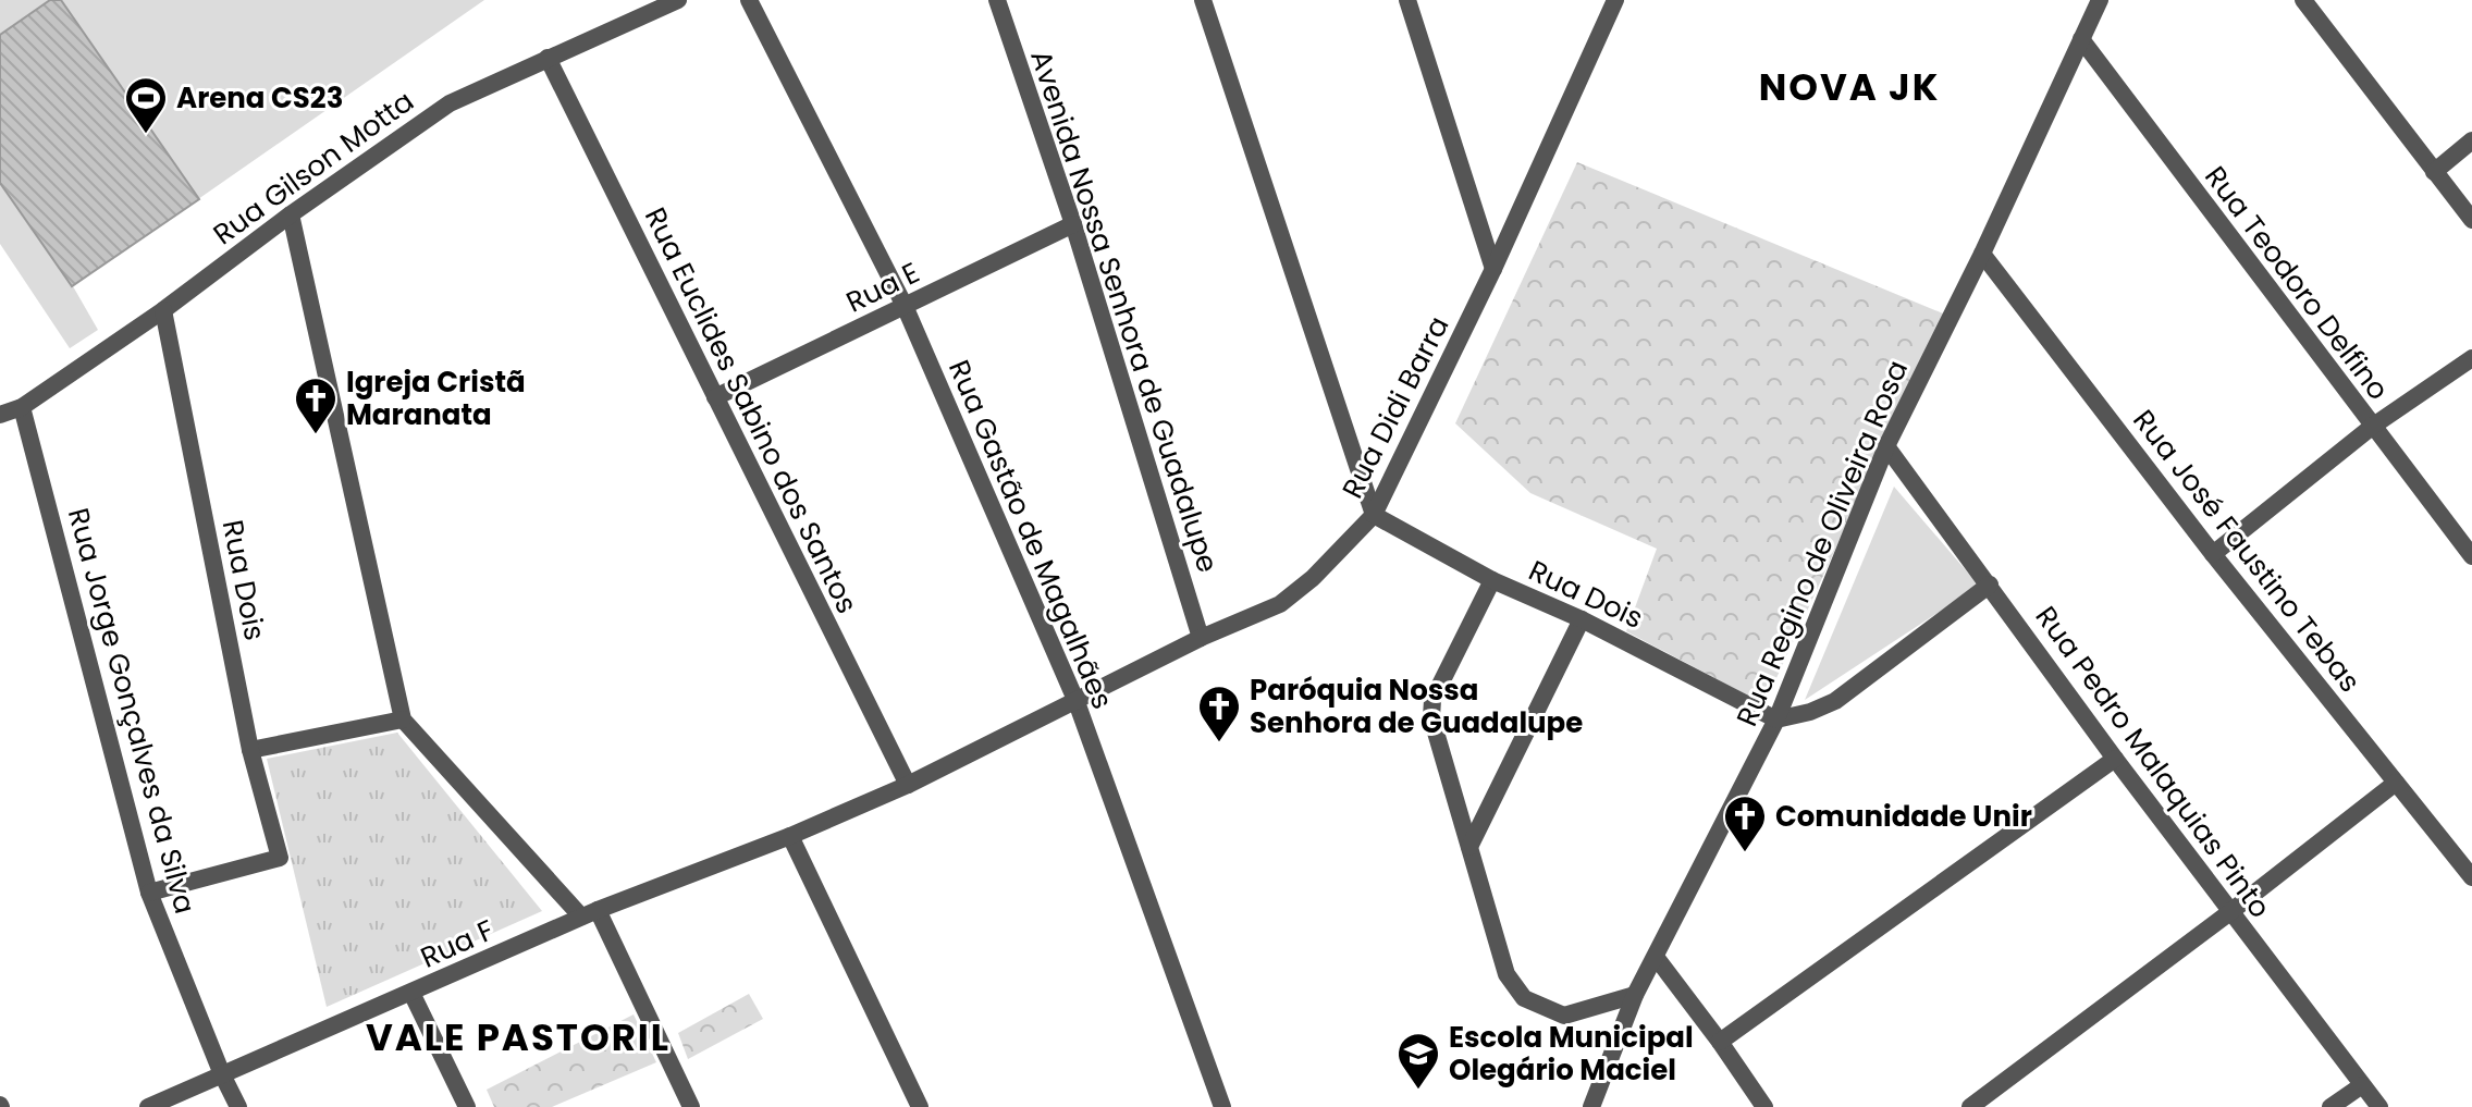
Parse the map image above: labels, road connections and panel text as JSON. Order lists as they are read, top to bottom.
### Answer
{
  "streets": {
    "street": [
      "Rua Gilson Motta",
      "Rua Teodoro Delfino",
      "Rua E",
      "Avenida Nossa Senhora de Guadalupe",
      "Rua Didi Barra",
      "Rua Euclides Sabino dos Santos",
      "Rua Gastão de Magalhães",
      "Rua Regino de Oliveira Rosa",
      "Rua José Faustino Tebas",
      "Rua Dois",
      "Rua Jorge Gonçalves da Silva",
      "Rua Pedro Malaquias Pinto",
      "Rua F"
    ]
  },
  "crossings": [
    ["Rua Gilson Motta", "Rua Euclides Sabino dos Santos"],
    ["Rua Gilson Motta", "Rua Dois"],
    ["Rua Gilson Motta", "Rua Jorge Gonçalves da Silva"],
    ["Rua Teodoro Delfino", "Rua Regino de Oliveira Rosa"],
    ["Rua E", "Avenida Nossa Senhora de Guadalupe"],
    ["Rua E", "Rua Euclides Sabino dos Santos"],
    ["Rua E", "Rua Gastão de Magalhães"],
    ["Avenida Nossa Senhora de Guadalupe", "Rua Didi Barra"],
    ["Rua Didi Barra", "Rua Euclides Sabino dos Santos"],
    ["Rua Didi Barra", "Rua Gastão de Magalhães"],
    ["Rua Didi Barra", "Rua Dois"],
    ["Rua Didi Barra", "Rua F"],
    ["Rua Regino de Oliveira Rosa", "Rua José Faustino Tebas"],
    ["Rua Regino de Oliveira Rosa", "Rua Dois"],
    ["Rua Regino de Oliveira Rosa", "Rua Pedro Malaquias Pinto"],
    ["Rua Dois", "Rua Jorge Gonçalves da Silva"],
    ["Rua Jorge Gonçalves da Silva", "Rua F"]
  ],
  "districts": ["NOVA JK", "VALE PASTORIL"],
  "places": {
    "sports": ["Arena CS23"],
    "church": ["Igreja Cristã Maranata", "Paróquia Nossa Senhora de Guadalupe", "Comunidade Unir"],
    "school or university": ["Escola Municipal Olegário Maciel"]
  }
}
